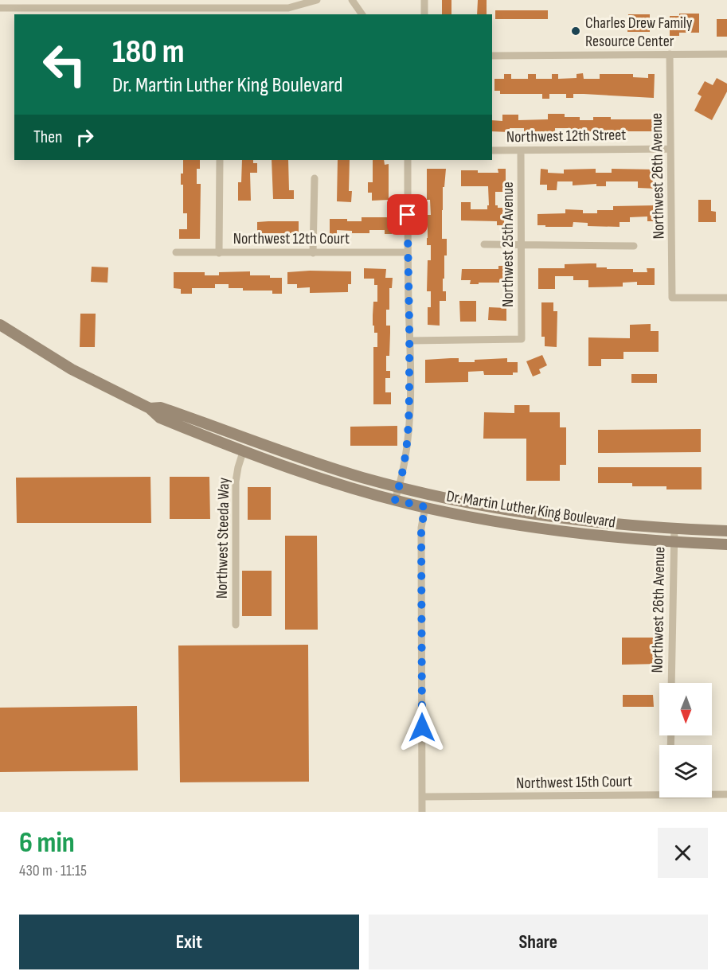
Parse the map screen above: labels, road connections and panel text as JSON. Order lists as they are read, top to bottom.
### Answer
{
  "streets": {
    "main road": ["Dr. Martin Luther King Boulevard"],
    "street": [
      "Northwest 12th Street",
      "Northwest 26th Avenue",
      "Northwest 12th Court",
      "Northwest 25th Avenue",
      "Northwest Steeda Way",
      "Northwest 15th Court"
    ]
  },
  "crossings": [
    ["Northwest 12th Street", "Northwest 26th Avenue"],
    ["Northwest 12th Street", "Northwest 25th Avenue"],
    ["Northwest 26th Avenue", "Dr. Martin Luther King Boulevard"],
    ["Dr. Martin Luther King Boulevard", "Northwest Steeda Way"]
  ],
  "places": ["Charles Drew Family Resource Center"],
  "north": "bottom",
  "page": {
    "turn": ["180 m", "Dr. Martin Luther King Boulevard"],
    "then": "Then",
    "heading": ["6 min", "430 m · 11:15"],
    "buttons": ["Exit", "Share"]
  }
}
